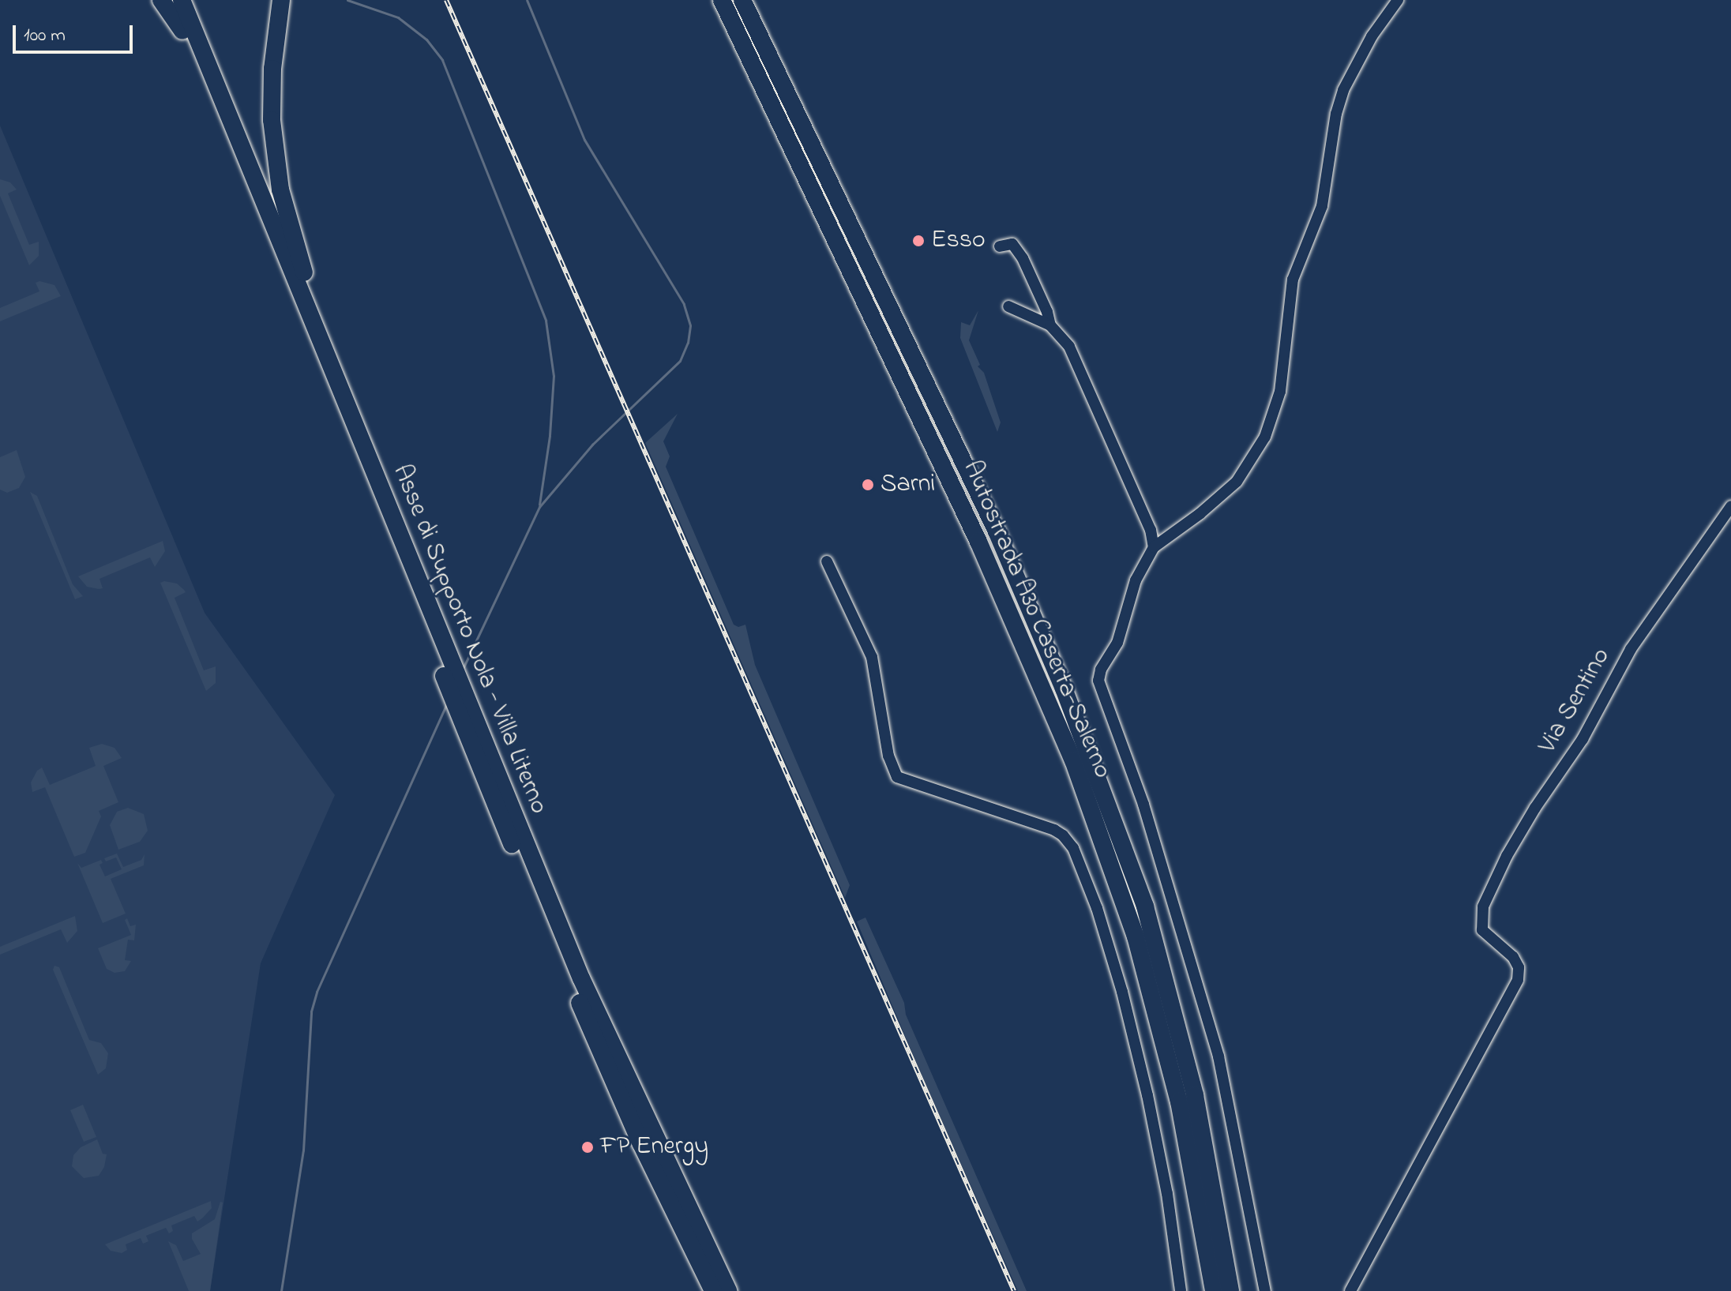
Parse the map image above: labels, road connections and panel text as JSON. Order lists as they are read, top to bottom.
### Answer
{
  "streets": {
    "highway": ["Autostrada A30 Caserta-Salerno", "Asse di Supporto Nola - Villa Literno"],
    "street": ["Via Sentino"]
  },
  "places": ["Esso", "Sarni", "FP Energy"],
  "scale_bar": "100 m"
}
